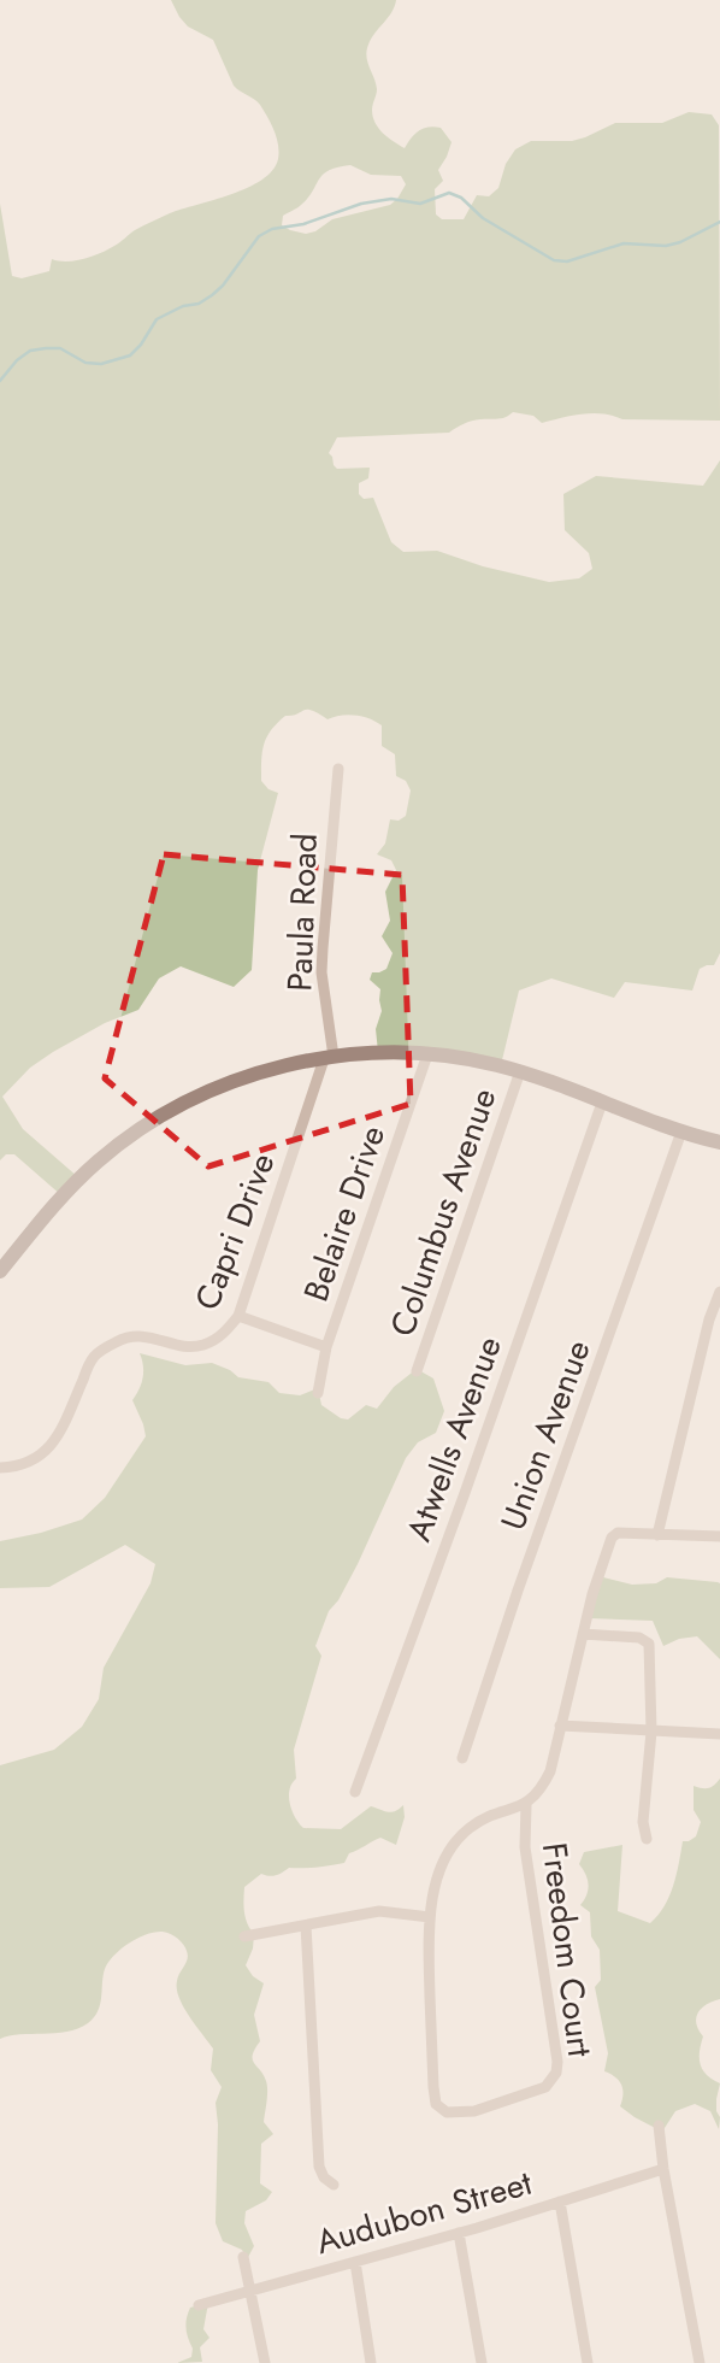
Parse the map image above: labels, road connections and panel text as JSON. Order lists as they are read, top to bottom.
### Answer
{
  "streets": {
    "street": [
      "Paula Road",
      "Columbus Avenue",
      "Belaire Drive",
      "Capri Drive",
      "Union Avenue",
      "Atwells Avenue",
      "Freedom Court",
      "Audubon Street"
    ]
  },
  "crossings": [
    ["Paula Road", "Capri Drive"]
  ]
}
